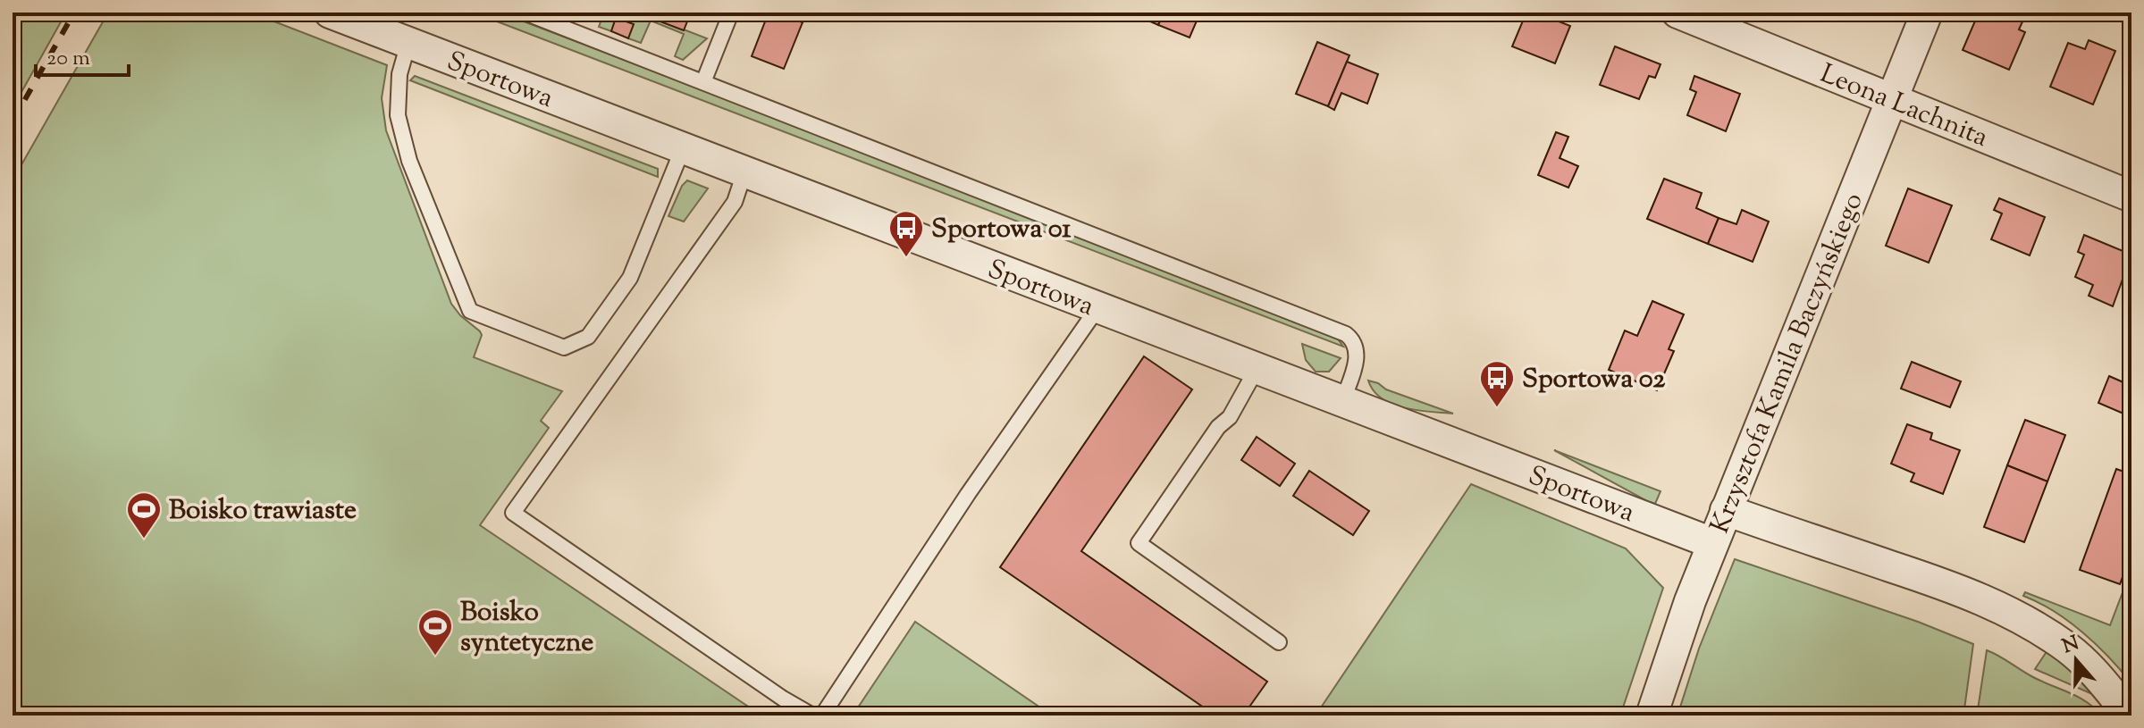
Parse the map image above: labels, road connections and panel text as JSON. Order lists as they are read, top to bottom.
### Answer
{
  "streets": {
    "street": ["Sportowa", "Leona Lachnita", "Krzysztofa Kamila Baczyńskiego"]
  },
  "crossings": [
    ["Sportowa", "Krzysztofa Kamila Baczyńskiego"],
    ["Leona Lachnita", "Krzysztofa Kamila Baczyńskiego"]
  ],
  "places": {
    "bus stop": ["Sportowa 01", "Sportowa 02"],
    "sports": ["Boisko trawiaste", "Boisko syntetyczne"]
  },
  "scale_bar": "20 m",
  "north": "top"
}
